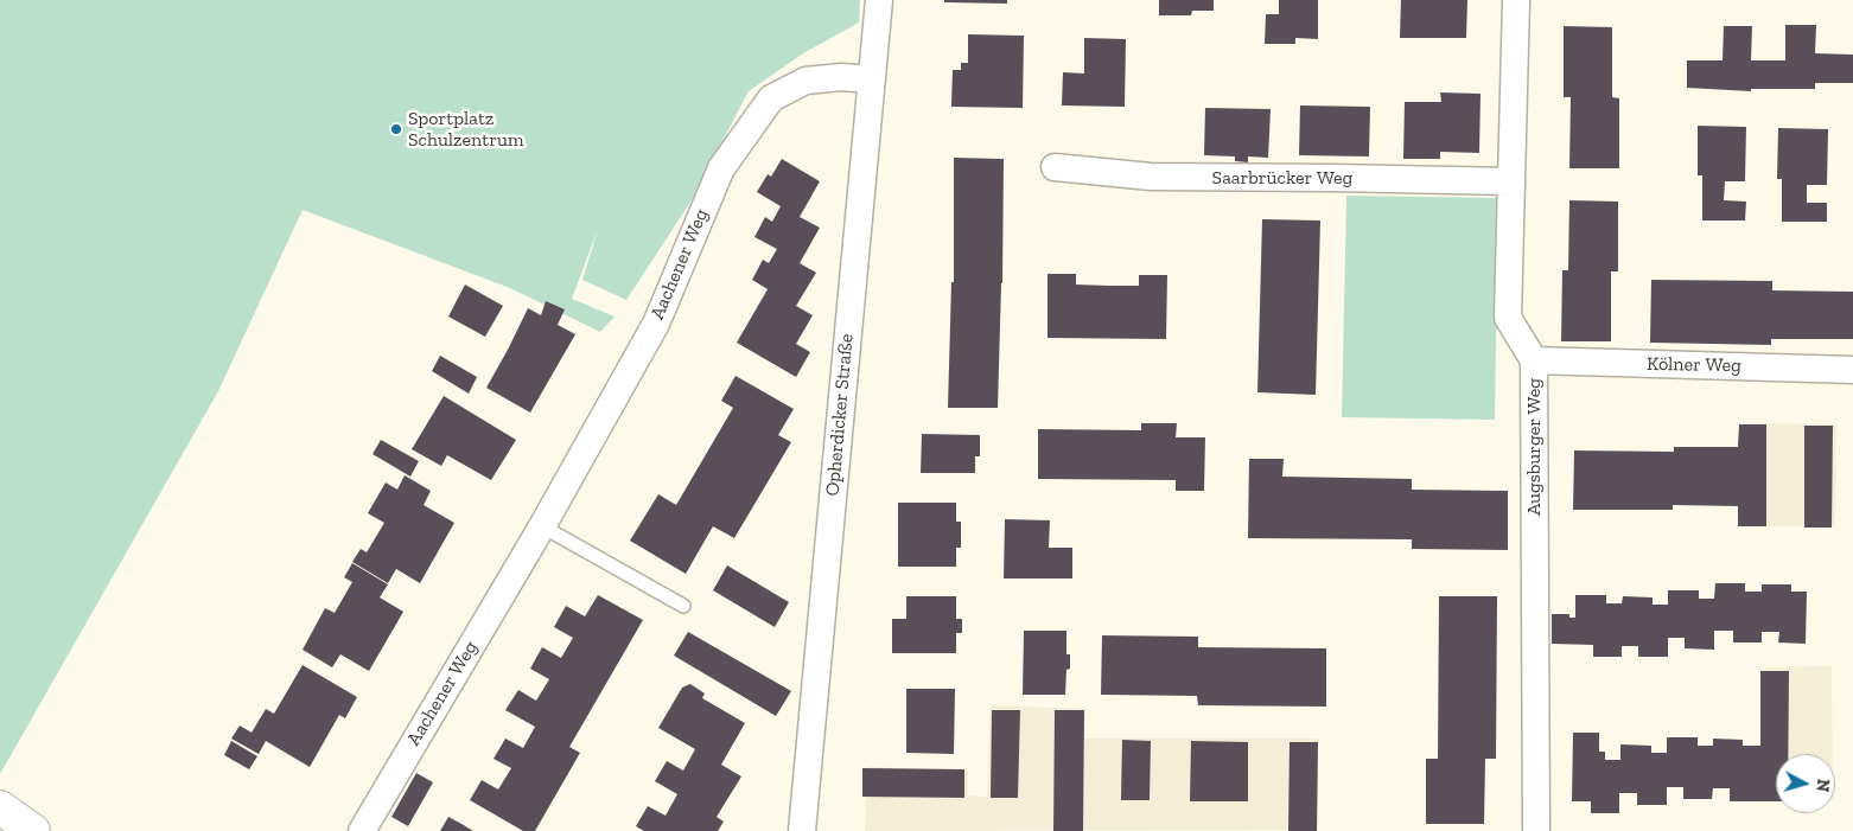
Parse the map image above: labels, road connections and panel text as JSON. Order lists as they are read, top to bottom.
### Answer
{
  "streets": {
    "street": [
      "Saarbrücker Weg",
      "Aachener Weg",
      "Kölner Weg",
      "Opherdicker Straße",
      "Augsburger Weg"
    ]
  },
  "crossings": [
    ["Saarbrücker Weg", "Augsburger Weg"],
    ["Aachener Weg", "Opherdicker Straße"],
    ["Kölner Weg", "Augsburger Weg"]
  ],
  "places": ["Sportplatz Schulzentrum"],
  "north": "right"
}
